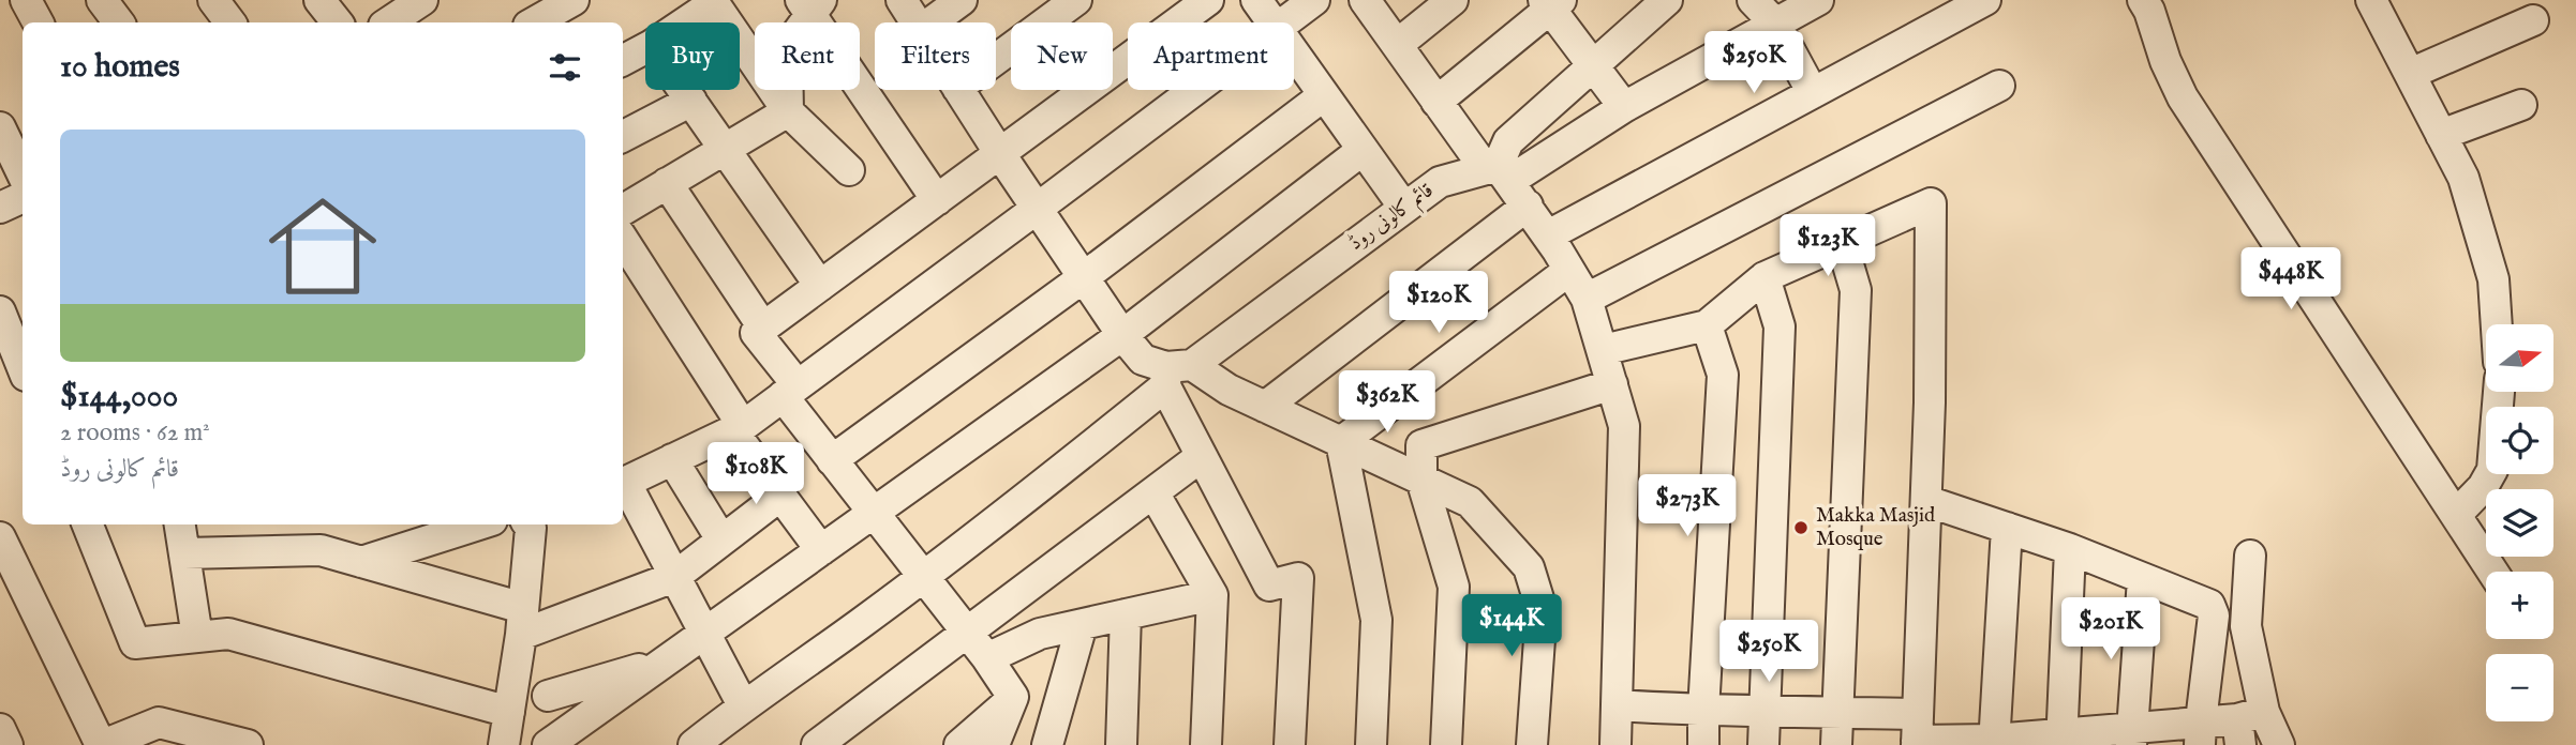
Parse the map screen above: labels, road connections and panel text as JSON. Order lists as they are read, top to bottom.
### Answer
{
  "streets": {
    "street": ["قائم کالونی روڈ"]
  },
  "places": ["Makka Masjid Mosque"],
  "north": "right",
  "page": {
    "chip": [
      "Buy",
      "Rent",
      "Filters",
      "New",
      "Apartment"
    ],
    "heading": "10 homes",
    "price": [
      "$250K",
      "$123K",
      "$448K",
      "$120K",
      "$362K",
      "$108K",
      "$273K",
      "$144K",
      "$201K",
      "$250K"
    ],
    "list": [
      {
        "name": "$144,000",
        "note": "2 rooms · 62 m² · قائم کالونی روڈ"
      }
    ],
    "map_buttons": ["+", "−"]
  }
}
